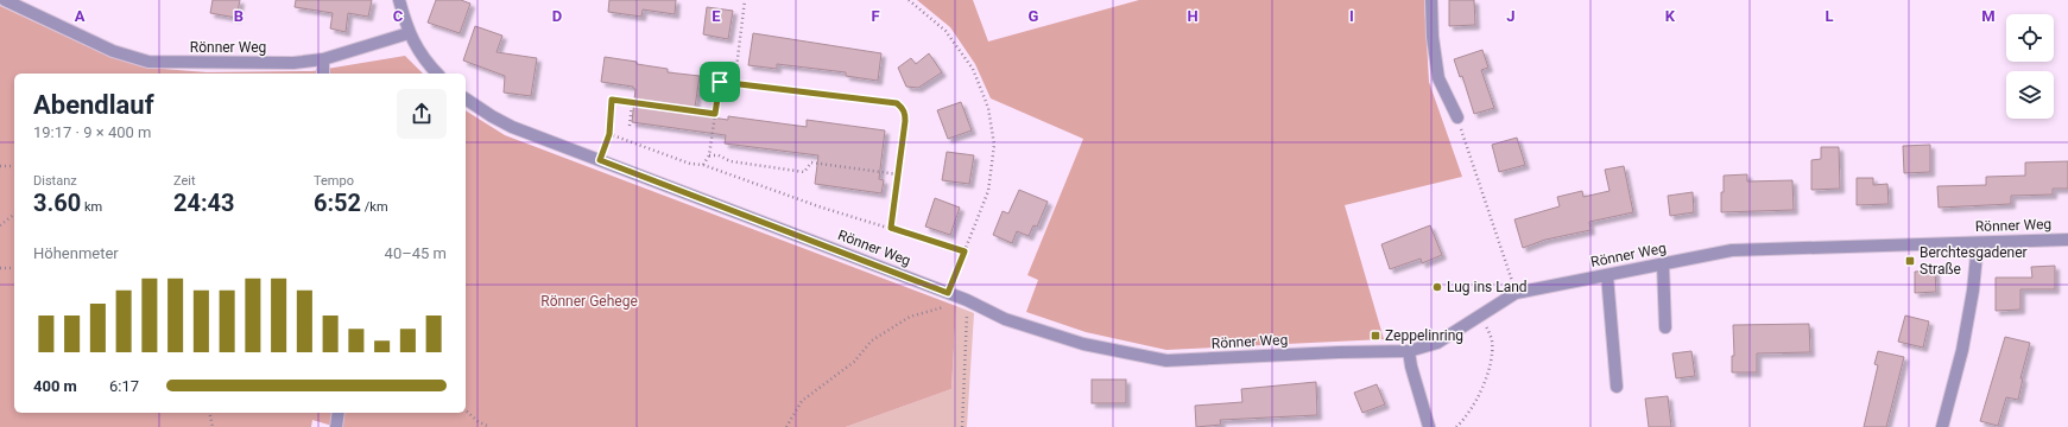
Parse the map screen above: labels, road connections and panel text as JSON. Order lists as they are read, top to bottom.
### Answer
{
  "streets": {
    "street": ["Rönner Weg"]
  },
  "parks": ["Rönner Gehege"],
  "places": {
    "transit": ["Berchtesgadener Straße", "Zeppelinring"],
    "other": ["Lug ins Land"]
  },
  "page": {
    "heading": ["Abendlauf", "19:17 · 9 × 400 m"],
    "stats": [
      ["Distanz", "3.60 km"],
      ["Zeit", "24:43"],
      ["Tempo", "6:52 /km"]
    ],
    "chart": ["Höhenmeter", "40–45 m"],
    "list": [
      {
        "name": "400 m",
        "note": "6:17"
      }
    ]
  },
  "grid": {
    "columns": [
      "A",
      "B",
      "C",
      "D",
      "E",
      "F",
      "G",
      "H",
      "I",
      "J",
      "K",
      "L",
      "M"
    ]
  }
}
